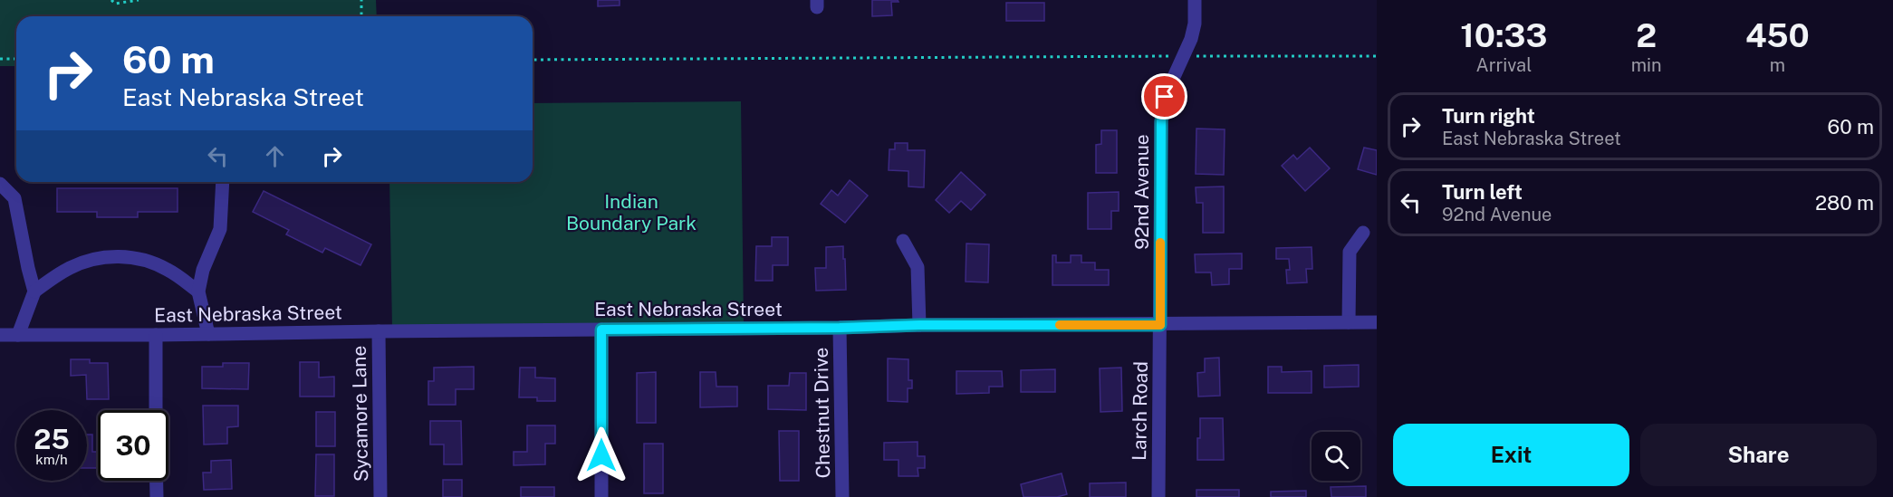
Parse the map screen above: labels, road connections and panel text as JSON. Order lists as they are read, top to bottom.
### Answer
{
  "streets": {
    "street": [
      "92nd Avenue",
      "East Nebraska Street",
      "Larch Road",
      "Chestnut Drive",
      "Sycamore Lane"
    ]
  },
  "crossings": [
    ["92nd Avenue", "East Nebraska Street"],
    ["92nd Avenue", "Larch Road"],
    ["East Nebraska Street", "Larch Road"],
    ["East Nebraska Street", "Chestnut Drive"],
    ["East Nebraska Street", "Sycamore Lane"]
  ],
  "parks": ["Indian Boundary Park"],
  "page": {
    "eta": [
      "10:33",
      "Arrival",
      "2",
      "min",
      "450",
      "m"
    ],
    "turn": ["60 m", "East Nebraska Street"],
    "list": [
      {
        "name": "Turn right",
        "note": "East Nebraska Street",
        "value": "60 m"
      },
      {
        "name": "Turn left",
        "note": "92nd Avenue",
        "value": "280 m"
      }
    ],
    "speed": "25 km/h",
    "limit": "30",
    "buttons": ["Exit", "Share"]
  }
}
